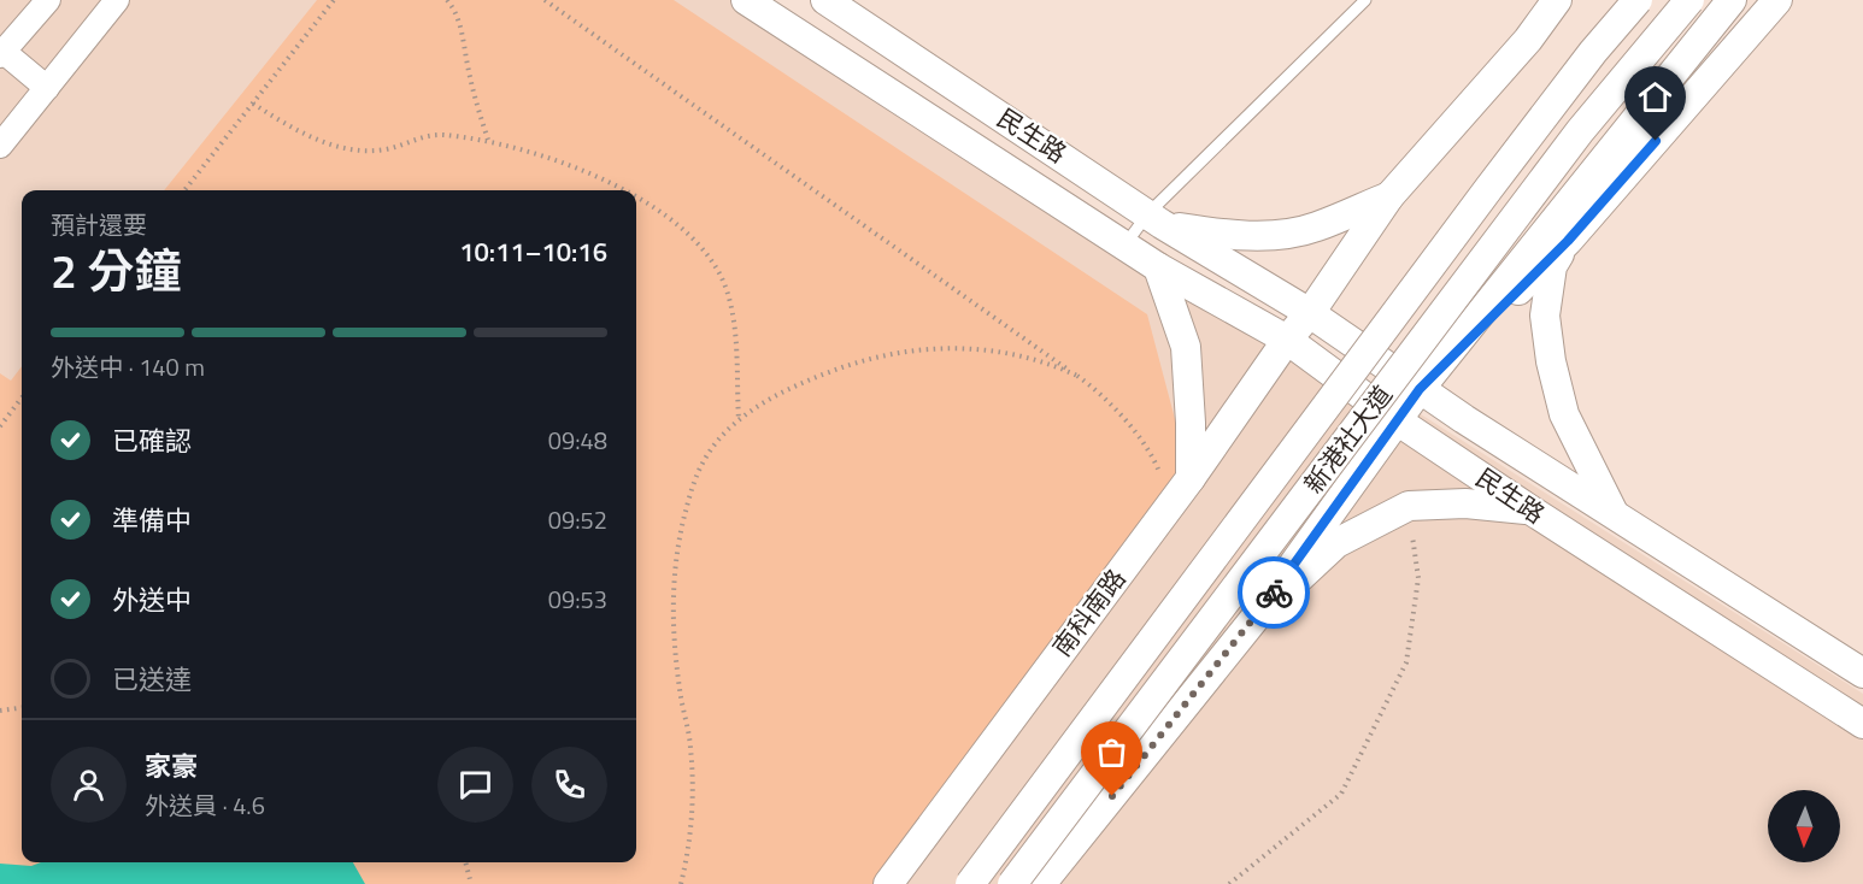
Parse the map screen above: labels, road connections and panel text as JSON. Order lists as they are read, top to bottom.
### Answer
{
  "streets": {
    "street": ["民生路", "新港社大道", "南科南路"]
  },
  "crossings": [
    ["民生路", "新港社大道"],
    ["民生路", "南科南路"]
  ],
  "north": "bottom",
  "page": {
    "heading": ["2 分鐘", "預計還要", "10:11–10:16"],
    "panel": ["家豪", "外送員 · 4.6"],
    "bar": "外送中 · 140 m",
    "list": [
      ["已確認", "09:48"],
      ["準備中", "09:52"],
      ["外送中", "09:53"],
      "已送達"
    ]
  }
}
